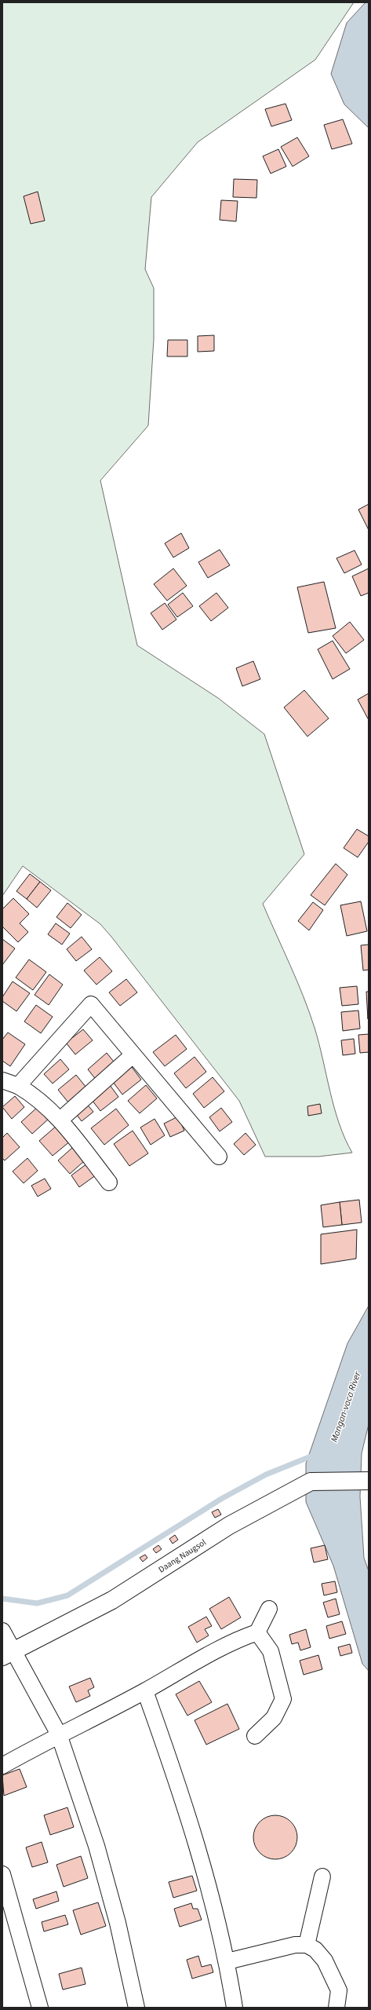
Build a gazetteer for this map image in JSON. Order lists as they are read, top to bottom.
{
  "streets": {
    "main road": ["Daang Naugsol"]
  },
  "water": ["Mangan-vaca River"]
}
